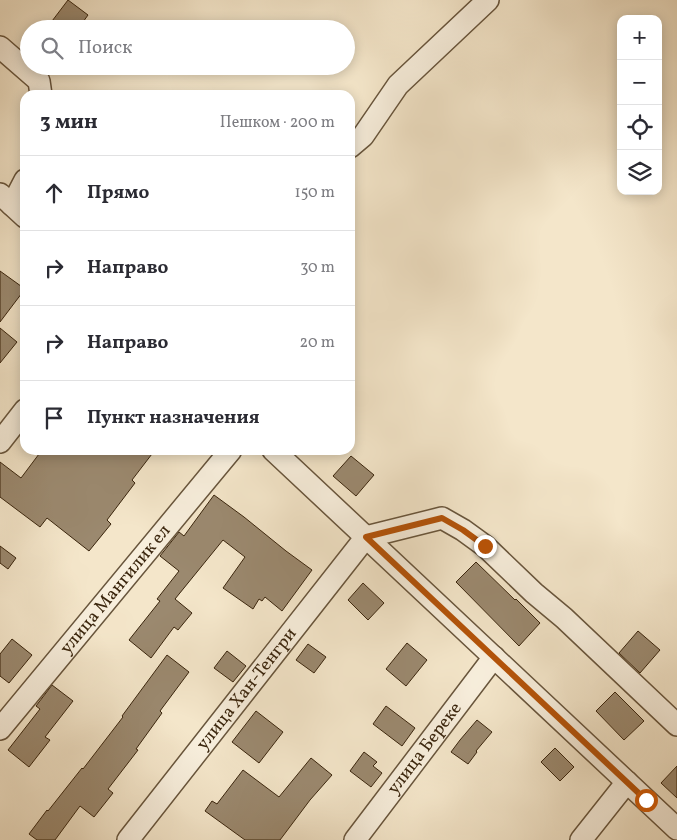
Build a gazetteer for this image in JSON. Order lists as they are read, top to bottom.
{
  "streets": {
    "street": ["улица Мангилик ел", "улица Хан-Тенгри", "улица Береке"]
  },
  "page": {
    "map_buttons": ["+", "−"],
    "search": "Поиск",
    "heading": ["3 мин", "Пешком · 200 m"],
    "list": [
      ["Прямо", "150 m"],
      ["Направо", "30 m"],
      ["Направо", "20 m"],
      "Пункт назначения"
    ]
  }
}
